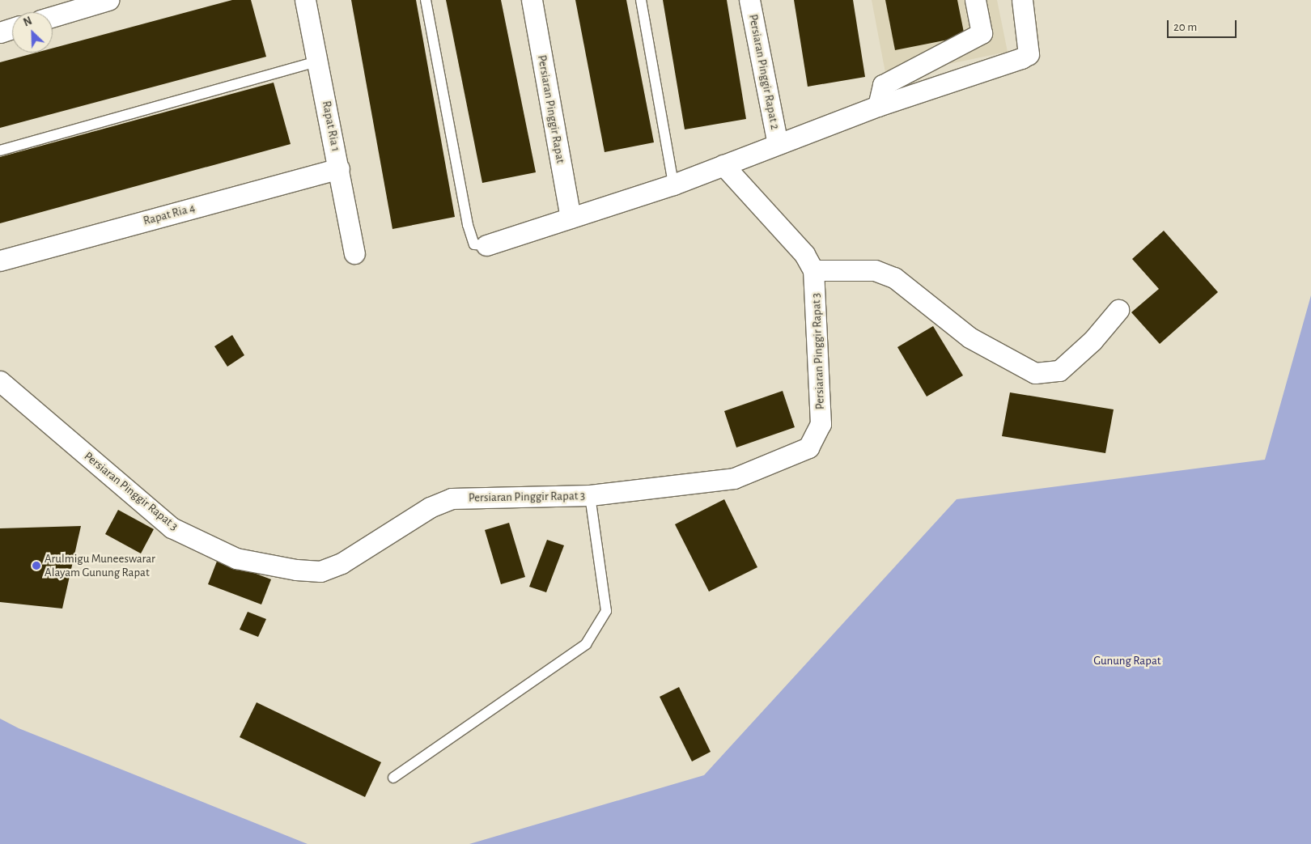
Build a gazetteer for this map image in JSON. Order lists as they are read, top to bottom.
{
  "streets": {
    "street": [
      "Persiaran Pinggir Rapat 2",
      "Persiaran Pinggir Rapat",
      "Rapat Ria 1",
      "Rapat Ria 4",
      "Persiaran Pinggir Rapat 3"
    ]
  },
  "crossings": [
    ["Rapat Ria 1", "Rapat Ria 4"]
  ],
  "parks": ["Gunung Rapat"],
  "places": ["Arulmigu Muneeswarar Alayam Gunung Rapat"],
  "scale_bar": "20 m",
  "north": "top left"
}
